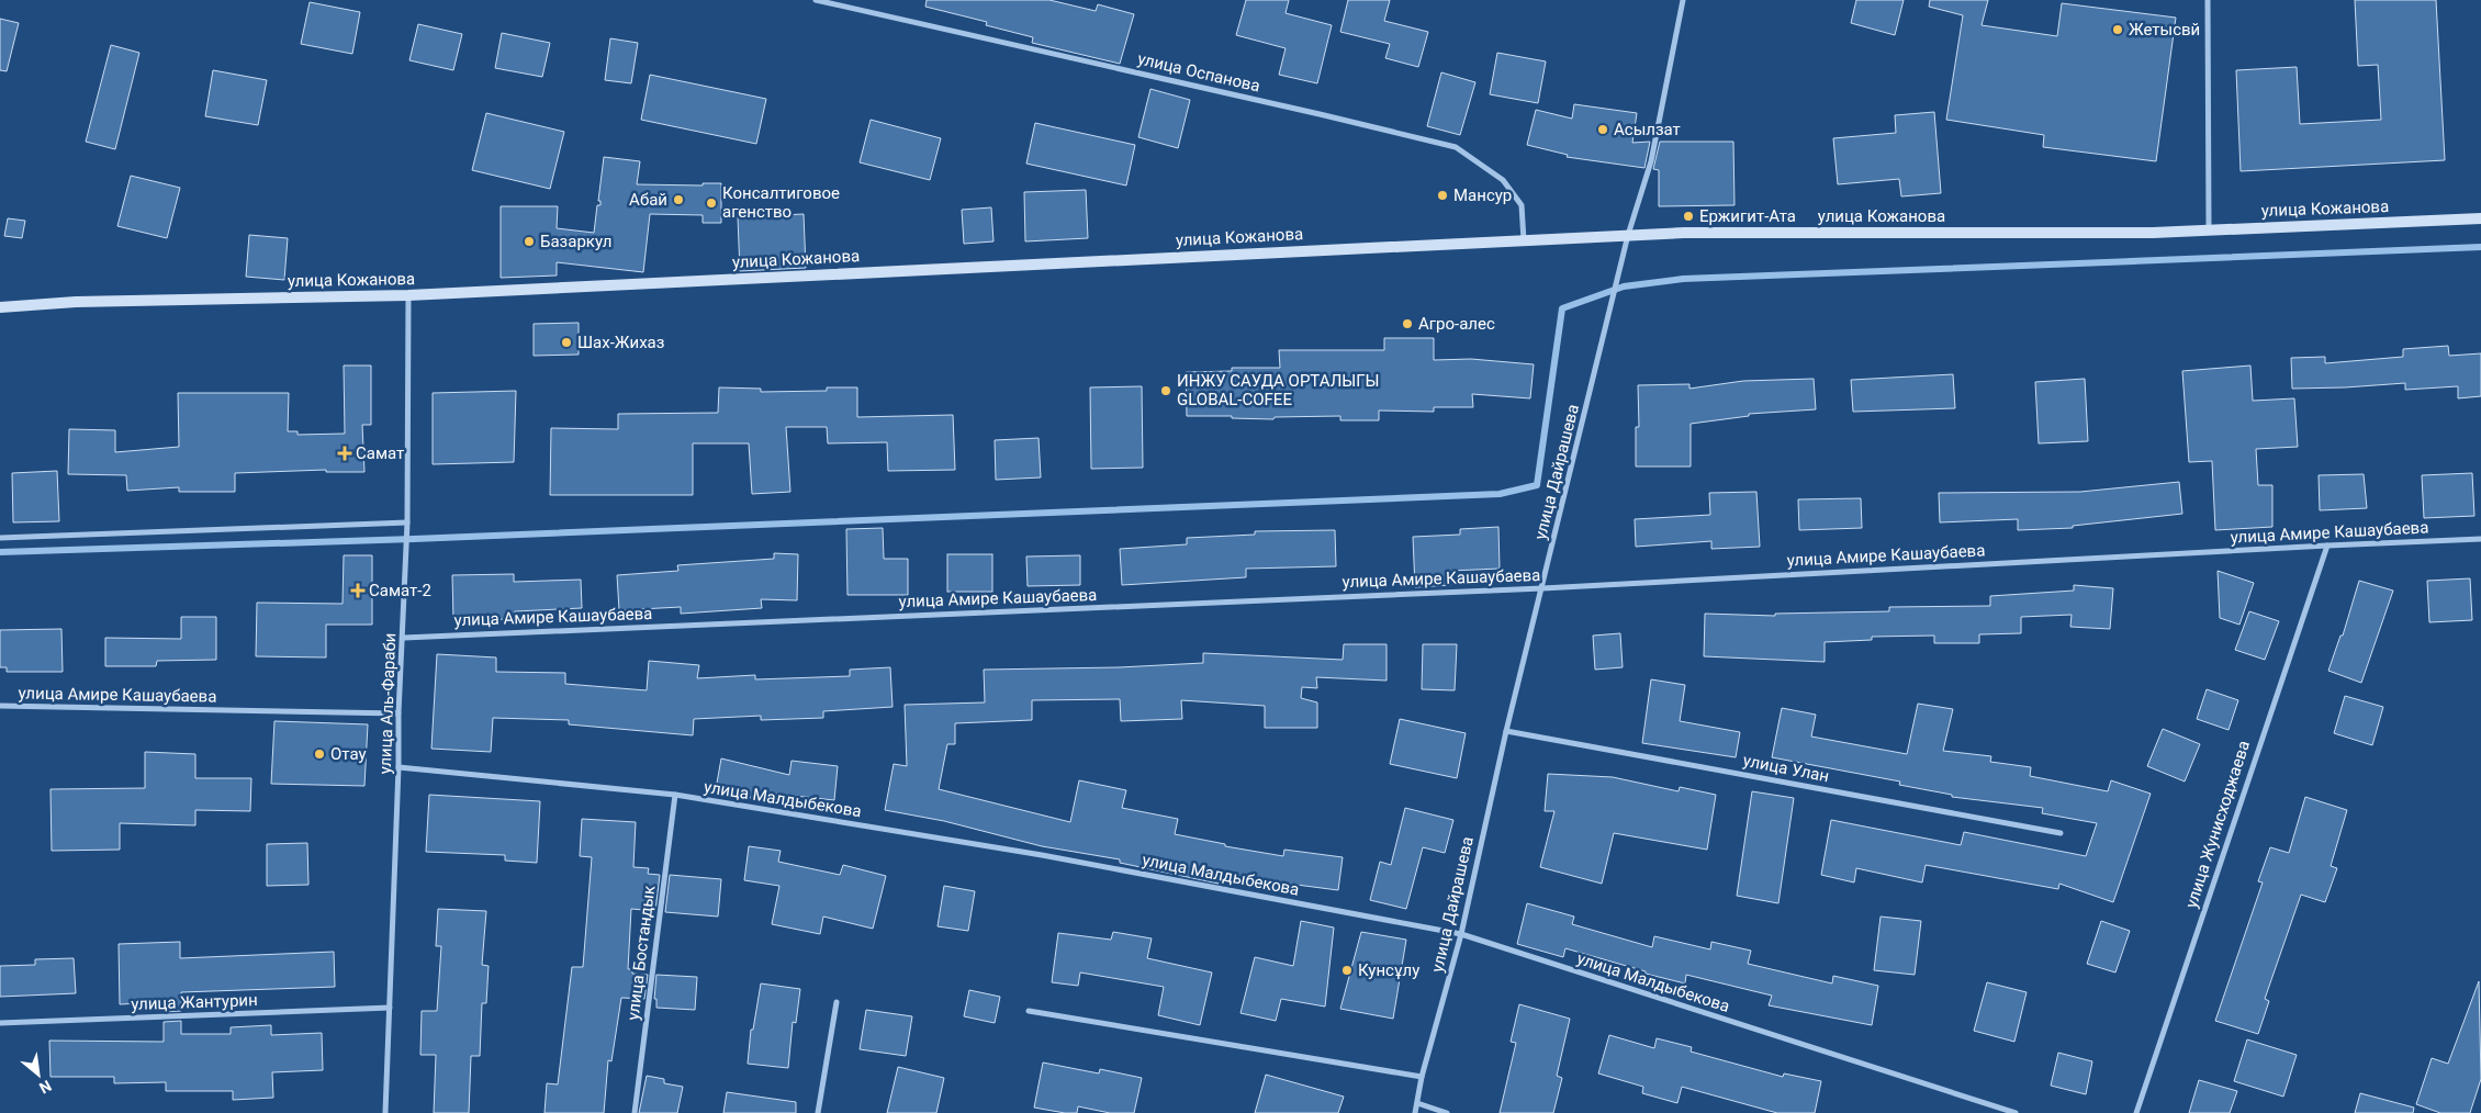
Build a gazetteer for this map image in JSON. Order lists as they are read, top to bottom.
{
  "streets": {
    "main road": ["улица Кожанова"],
    "street": [
      "улица Оспанова",
      "улица Дайрашева",
      "улица Амире Кашаубаева",
      "улица Аль-Фараби",
      "улица Улан",
      "улица Малдыбекова",
      "улица Жунисходжаева",
      "улица Бостандык",
      "улица Жантурин"
    ]
  },
  "crossings": [
    ["улица Оспанова", "улица Кожанова"],
    ["улица Кожанова", "улица Дайрашева"],
    ["улица Кожанова", "улица Аль-Фараби"],
    ["улица Дайрашева", "улица Амире Кашаубаева"],
    ["улица Дайрашева", "улица Улан"],
    ["улица Дайрашева", "улица Малдыбекова"],
    ["улица Амире Кашаубаева", "улица Аль-Фараби"],
    ["улица Амире Кашаубаева", "улица Жунисходжаева"],
    ["улица Аль-Фараби", "улица Малдыбекова"],
    ["улица Аль-Фараби", "улица Жантурин"],
    ["улица Малдыбекова", "улица Бостандык"]
  ],
  "places": {
    "other": [
      "Жетысвй",
      "Асылзат",
      "Мансур",
      "Абай",
      "Консалтиговое агенство",
      "Ержигит-Ата",
      "Базаркул",
      "Агро-алес",
      "Шах-Жихаз",
      "ИНЖУ САУДА ОРТАЛЫГЫ GLOBAL-COFEE",
      "Отау",
      "Кунсұлу"
    ],
    "health": ["Самат", "Самат-2"]
  },
  "north": "bottom right"
}
